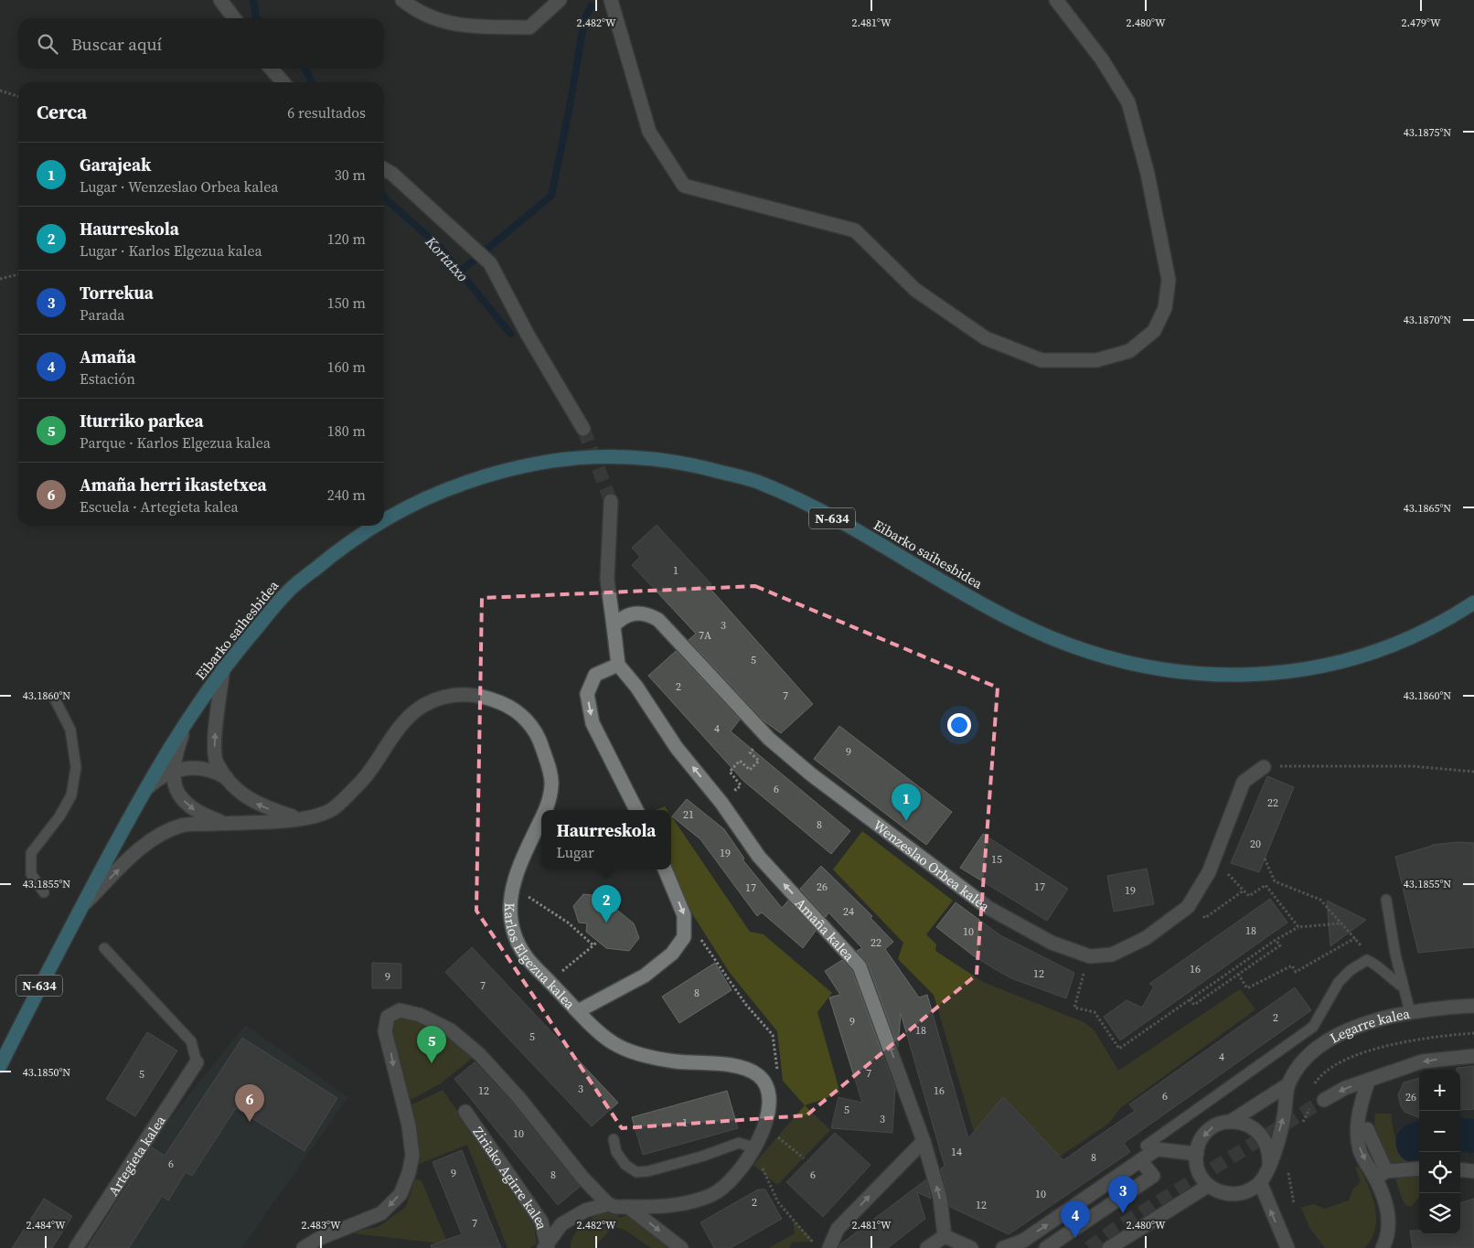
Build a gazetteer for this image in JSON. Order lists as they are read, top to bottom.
{
  "streets": {
    "highway": ["N-634", "Eibarko saihesbidea"],
    "street": [
      "Wenzeslao Orbea kalea",
      "Amaña kalea",
      "Karlos Elgezua kalea",
      "Legarre kalea",
      "Artegieta kalea",
      "Ziriako Agirre kalea"
    ]
  },
  "crossings": [
    ["Eibarko saihesbidea", "Karlos Elgezua kalea"]
  ],
  "one_way": ["Amaña kalea"],
  "water": ["Kortatxo"],
  "house_numbers": [
    "1",
    "3",
    "7A",
    "5",
    "2",
    "7",
    "4",
    "9",
    "6",
    "22",
    "21",
    "8",
    "20",
    "19",
    "15",
    "26",
    "17",
    "17",
    "19",
    "24",
    "18",
    "10",
    "22",
    "16",
    "12",
    "9",
    "7",
    "8",
    "2",
    "9",
    "18",
    "5",
    "4",
    "7",
    "5",
    "3",
    "12",
    "16",
    "6",
    "26",
    "5",
    "3",
    "1",
    "10",
    "14",
    "8",
    "6",
    "9",
    "8",
    "6",
    "10",
    "2",
    "12",
    "7"
  ],
  "page": {
    "search": "Buscar aquí",
    "heading": ["Cerca", "6 resultados"],
    "list": [
      {
        "mark": "1",
        "name": "Garajeak",
        "note": "Lugar · Wenzeslao Orbea kalea",
        "value": "30 m"
      },
      {
        "mark": "2",
        "name": "Haurreskola",
        "note": "Lugar · Karlos Elgezua kalea",
        "value": "120 m"
      },
      {
        "mark": "3",
        "name": "Torrekua",
        "note": "Parada",
        "value": "150 m"
      },
      {
        "mark": "4",
        "name": "Amaña",
        "note": "Estación",
        "value": "160 m"
      },
      {
        "mark": "5",
        "name": "Iturriko parkea",
        "note": "Parque · Karlos Elgezua kalea",
        "value": "180 m"
      },
      {
        "mark": "6",
        "name": "Amaña herri ikastetxea",
        "note": "Escuela · Artegieta kalea",
        "value": "240 m"
      }
    ],
    "pins": [
      "1",
      "2",
      "5",
      "6",
      "3",
      "4"
    ],
    "popup": ["Haurreskola", "Lugar"],
    "map_buttons": ["+", "−"]
  },
  "coordinates": [
    "2.482°W",
    "2.481°W",
    "2.480°W",
    "2.479°W",
    "43.1875°N",
    "43.1870°N",
    "43.1865°N",
    "43.1860°N",
    "43.1855°N",
    "43.1850°N",
    "2.484°W",
    "2.483°W"
  ]
}
